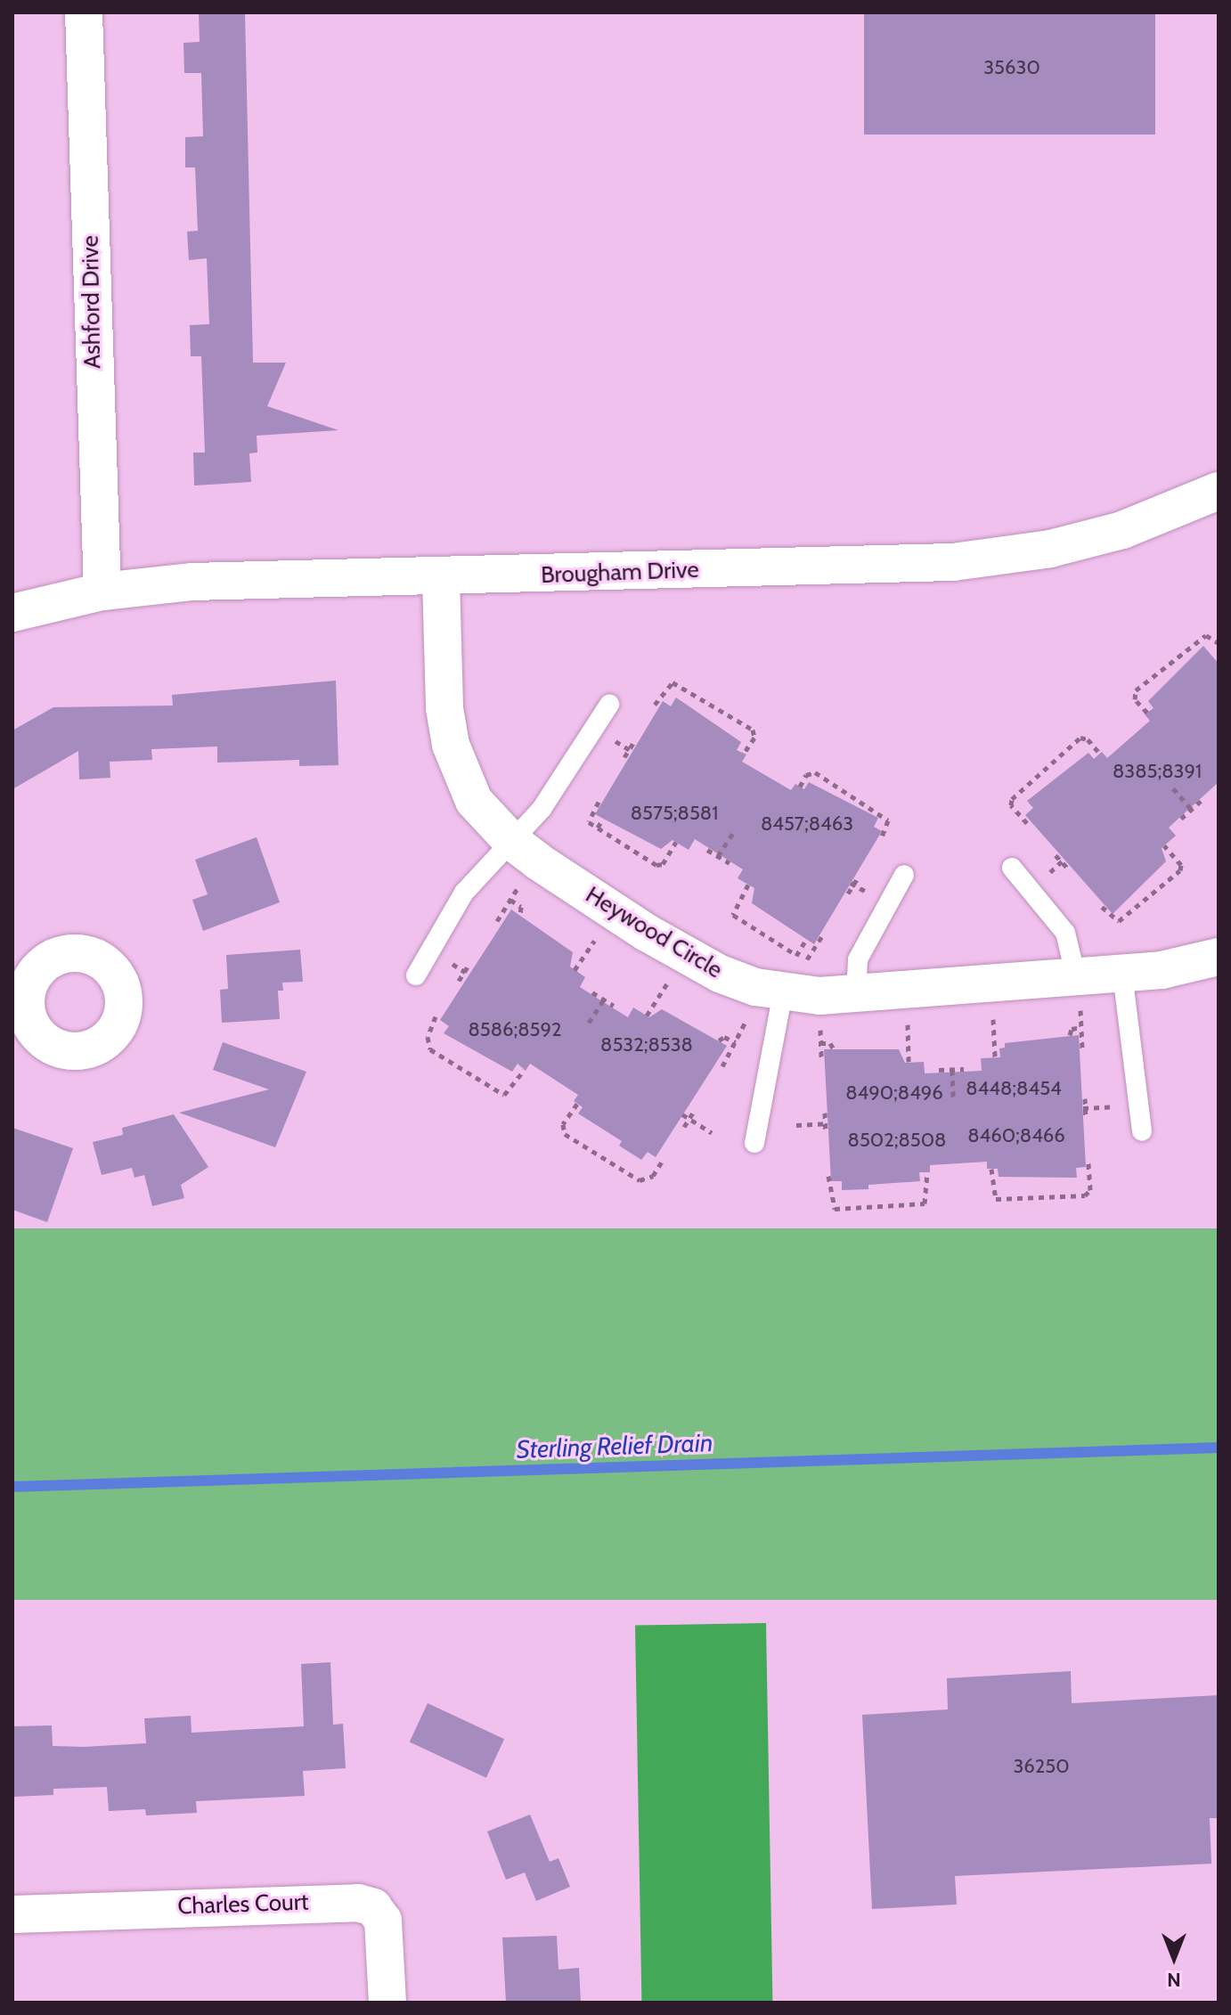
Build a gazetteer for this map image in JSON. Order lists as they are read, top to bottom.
{
  "streets": {
    "street": [
      "Ashford Drive",
      "Brougham Drive",
      "Heywood Circle",
      "Charles Court"
    ]
  },
  "crossings": [
    ["Ashford Drive", "Brougham Drive"],
    ["Brougham Drive", "Heywood Circle"]
  ],
  "water": ["Sterling Relief Drain"],
  "house_numbers": [
    "35630",
    "8385;8391",
    "8575;8581",
    "8457;8463",
    "8586;8592",
    "8532;8538",
    "8448;8454",
    "8490;8496",
    "8460;8466",
    "8502;8508",
    "36250"
  ],
  "north": "bottom"
}
